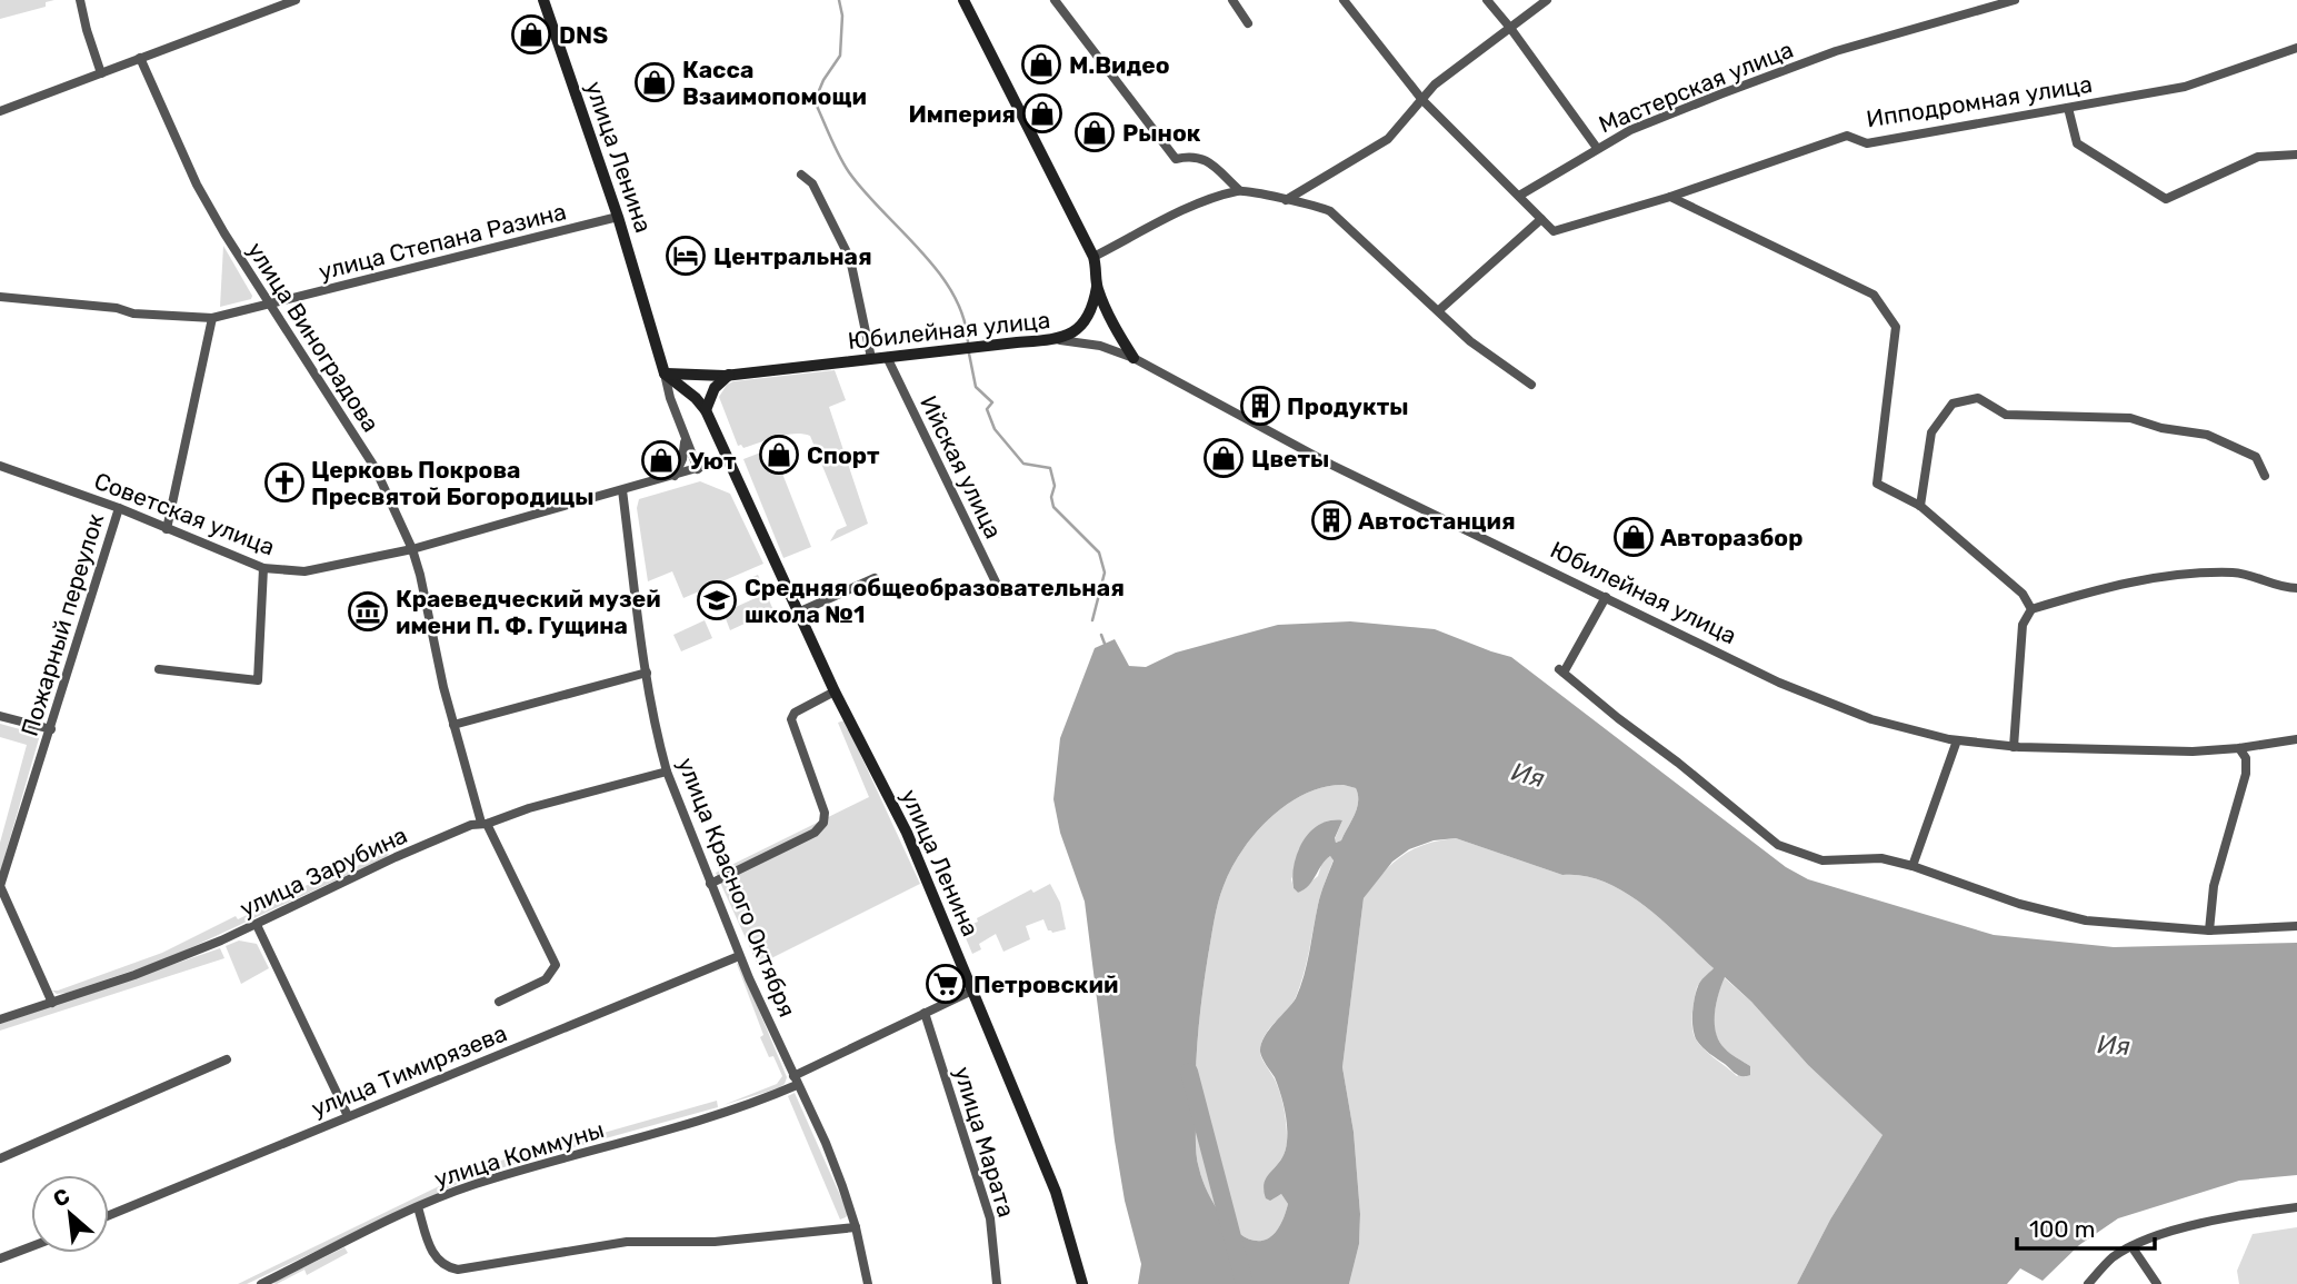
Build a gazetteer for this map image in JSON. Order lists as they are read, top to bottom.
{
  "streets": {
    "main road": ["улица Ленина", "Юбилейная улица"],
    "street": [
      "Мастерская улица",
      "Ипподромная улица",
      "улица Степана Разина",
      "улица Виноградова",
      "Ийская улица",
      "Советская улица",
      "Пожарный переулок",
      "улица Зарубина",
      "улица Красного Октября",
      "улица Тимирязева",
      "улица Марата",
      "улица Коммуны"
    ]
  },
  "crossings": [
    ["улица Ленина", "улица Степана Разина"],
    ["улица Ленина", "Юбилейная улица"],
    ["улица Ленина", "Советская улица"],
    ["улица Ленина", "улица Коммуны"],
    ["улица Степана Разина", "улица Виноградова"],
    ["Юбилейная улица", "Ийская улица"],
    ["улица Виноградова", "Советская улица"],
    ["улица Виноградова", "улица Зарубина"],
    ["Советская улица", "Пожарный переулок"],
    ["Советская улица", "улица Красного Октября"],
    ["Пожарный переулок", "улица Зарубина"],
    ["улица Зарубина", "улица Красного Октября"],
    ["улица Красного Октября", "улица Тимирязева"],
    ["улица Красного Октября", "улица Коммуны"],
    ["улица Марата", "улица Коммуны"]
  ],
  "water": ["Ия"],
  "places": {
    "shop": [
      "DNS",
      "М.Видео",
      "Касса Взаимопомощи",
      "Империя",
      "Рынок",
      "Спорт",
      "Цветы",
      "Уют",
      "Авторазбор"
    ],
    "hotel": ["Центральная"],
    "building": ["Продукты", "Автостанция"],
    "church": ["Церковь Покрова Пресвятой Богородицы"],
    "school or university": ["Средняя общеобразовательная школа №1"],
    "museum": ["Краеведческий музей имени П. Ф. Гущина"],
    "supermarket": ["Петровский"]
  },
  "scale_bar": "100 m",
  "north": "top left"
}
